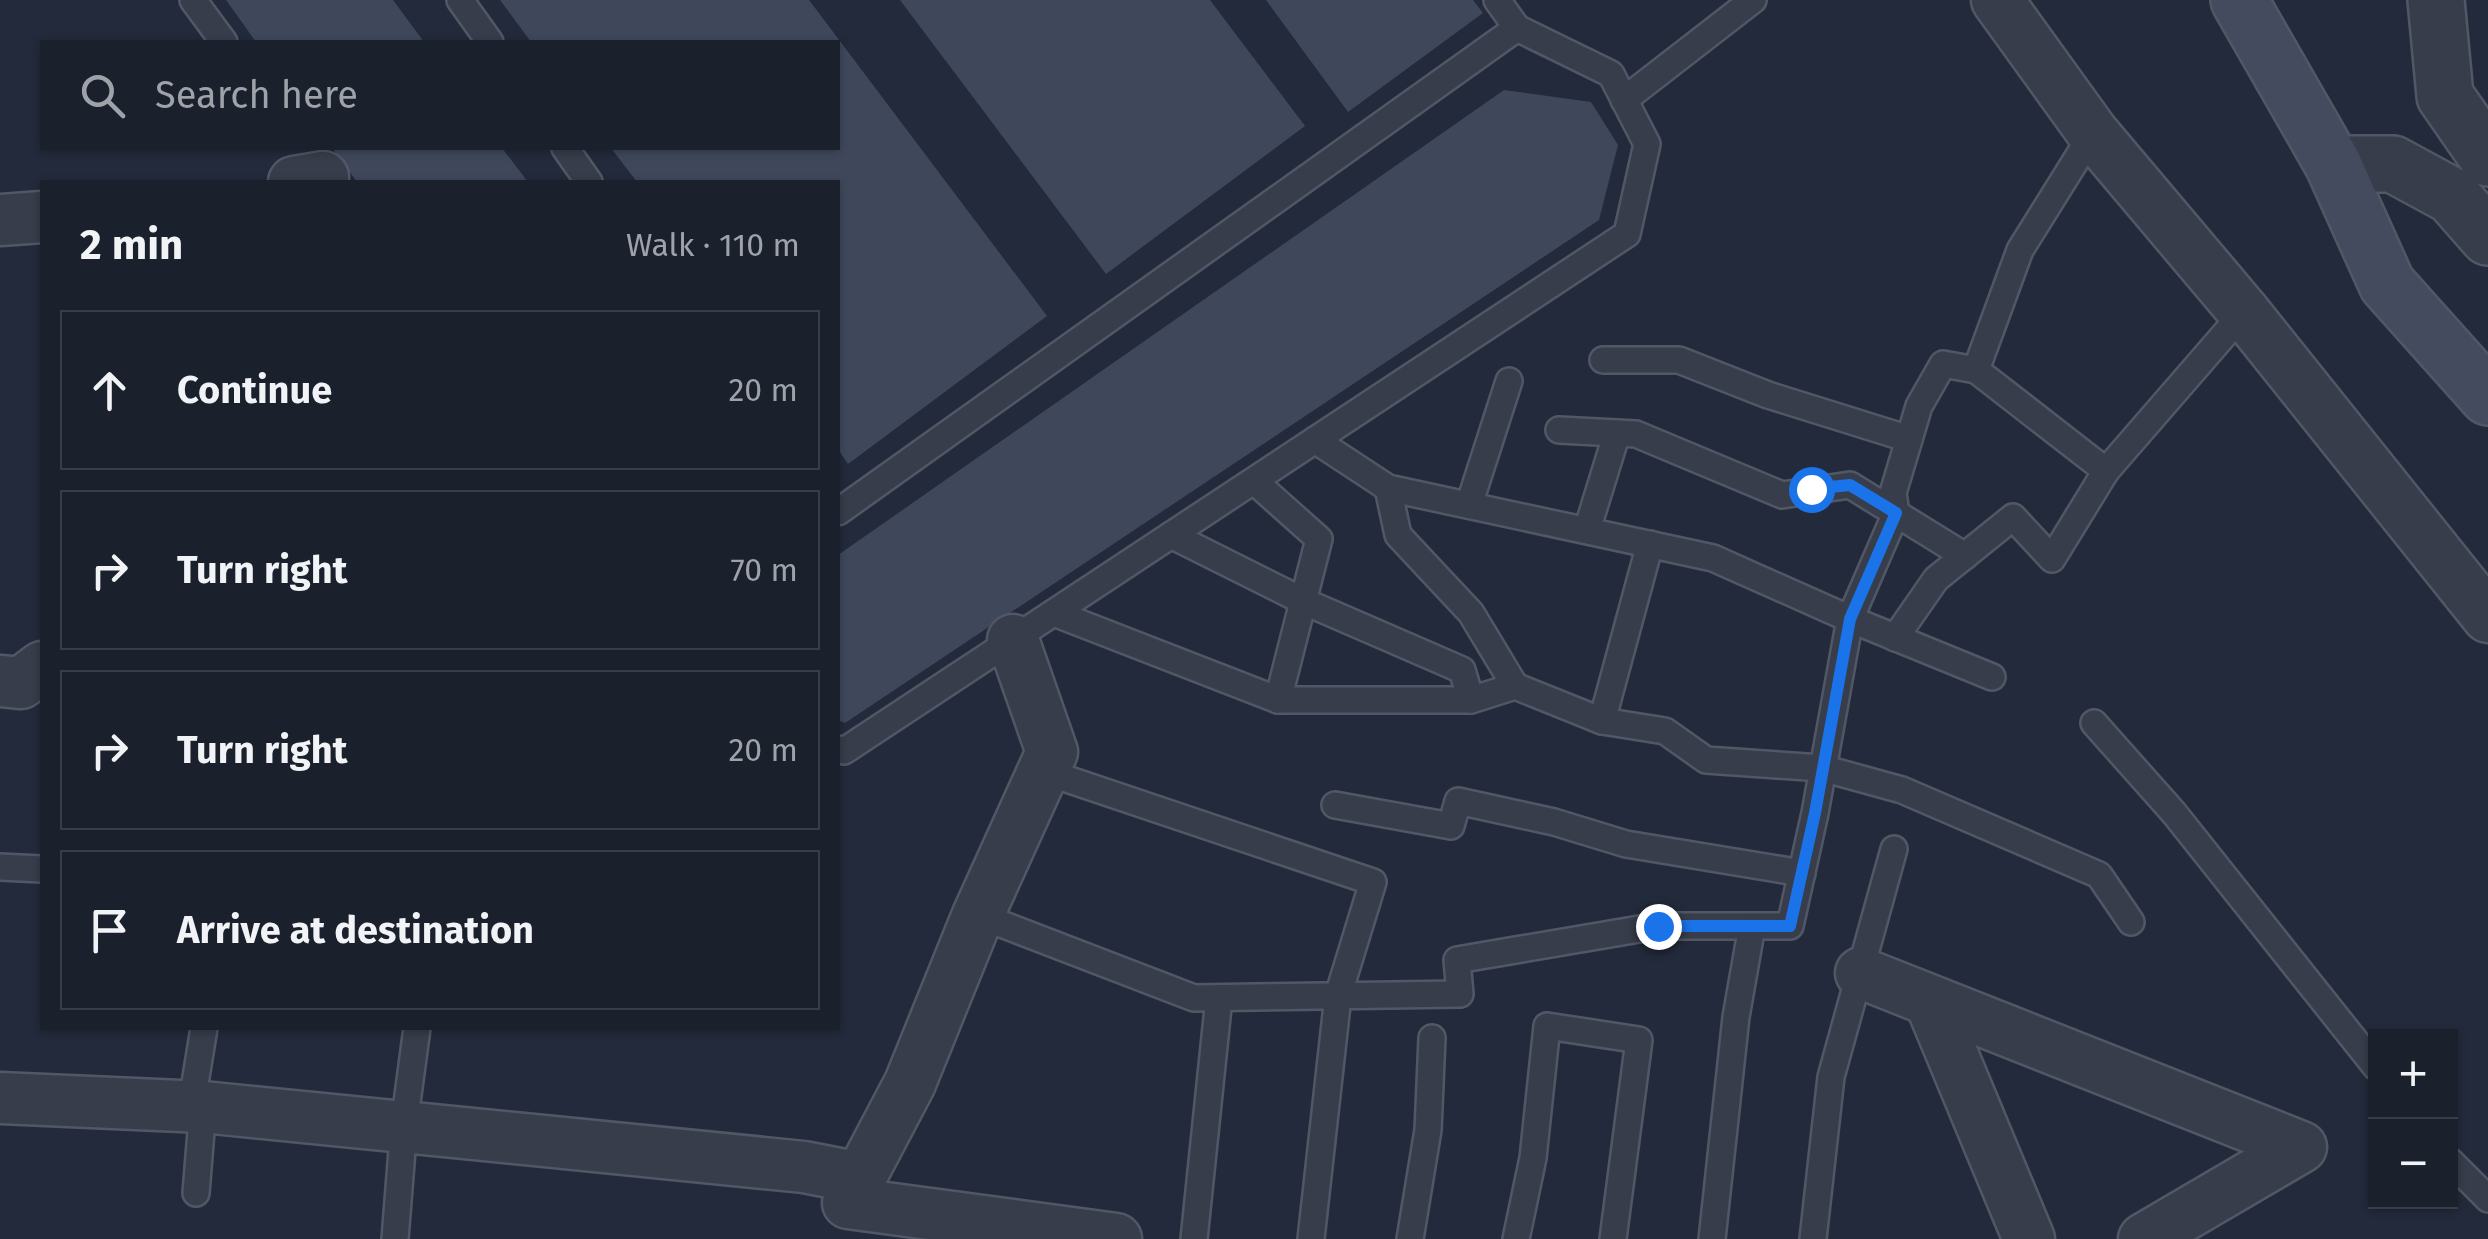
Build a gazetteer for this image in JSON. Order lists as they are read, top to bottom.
{
  "page": {
    "search": "Search here",
    "heading": ["2 min", "Walk · 110 m"],
    "list": [
      ["Continue", "20 m"],
      ["Turn right", "70 m"],
      ["Turn right", "20 m"],
      "Arrive at destination"
    ],
    "map_buttons": ["+", "−"]
  }
}
